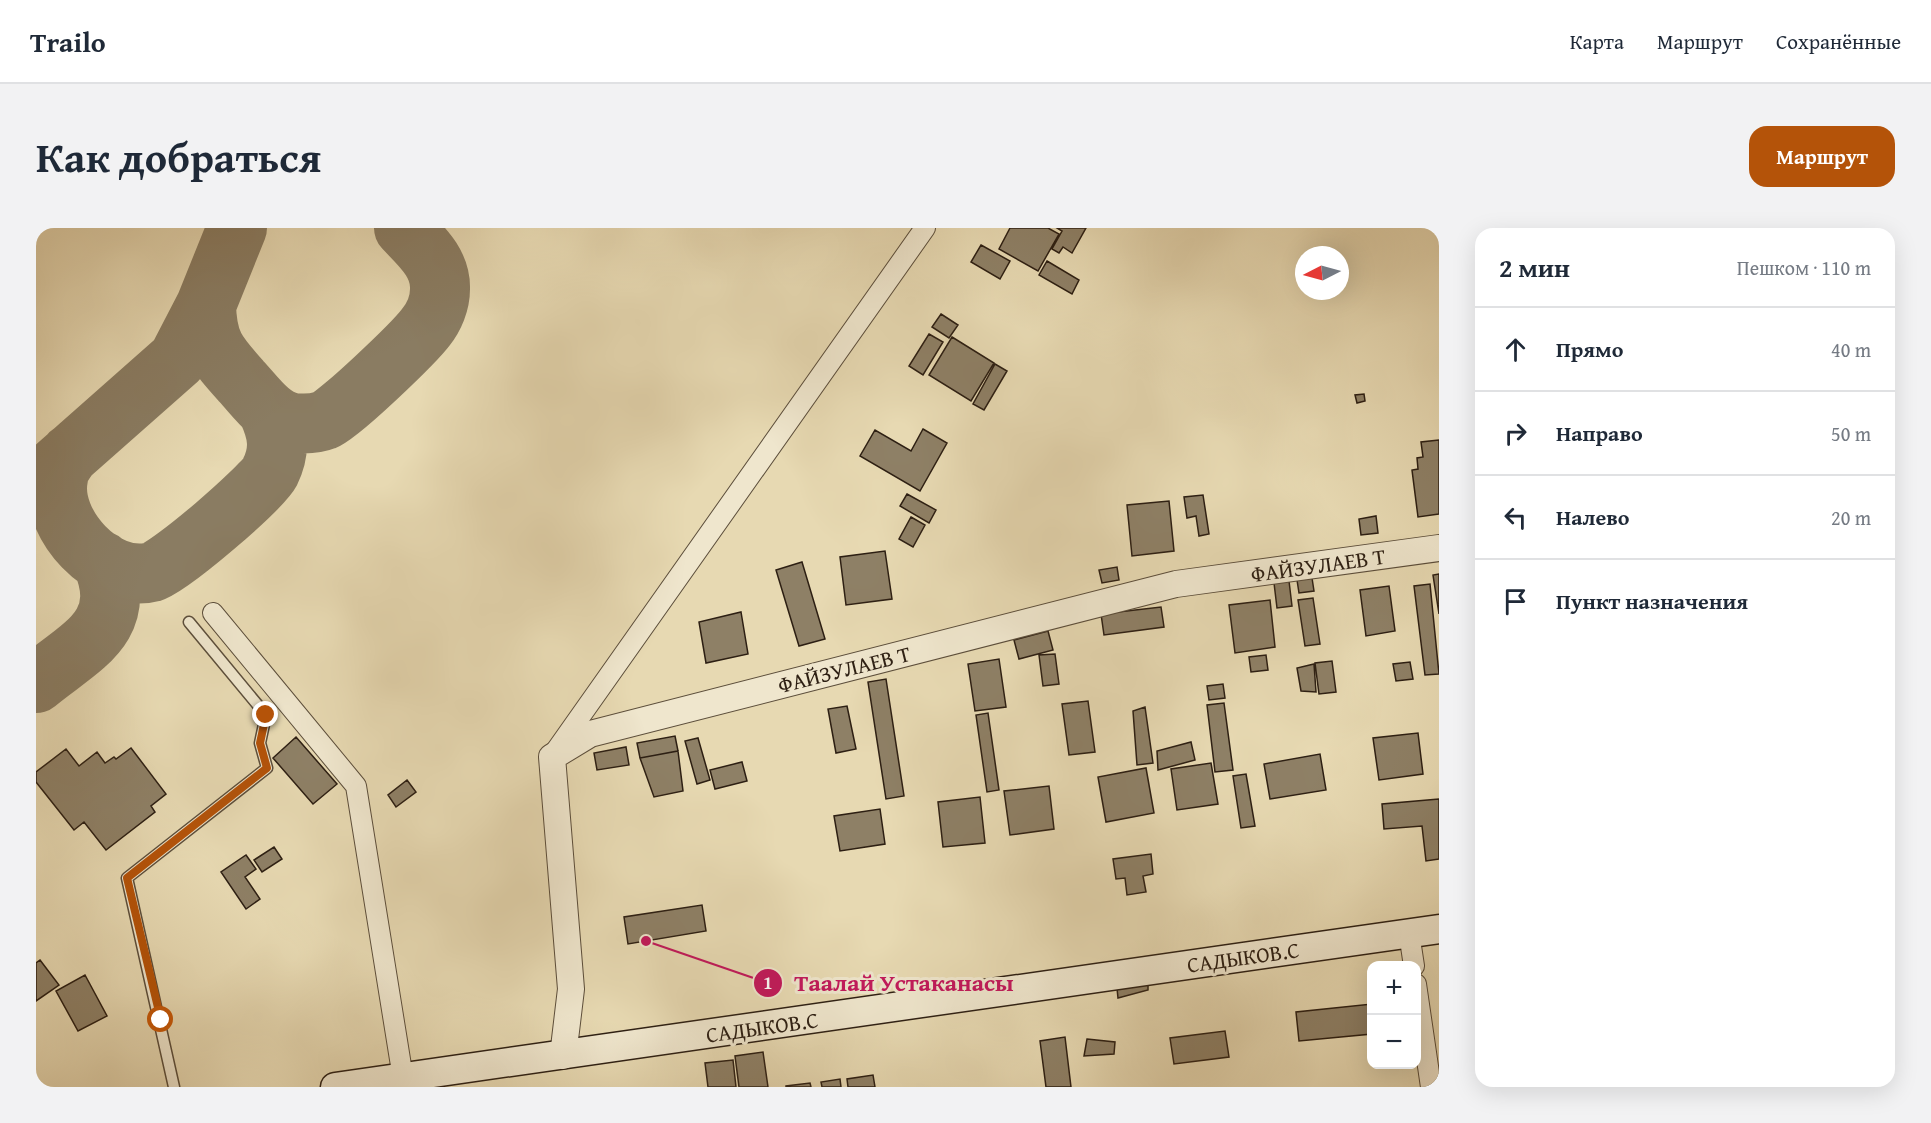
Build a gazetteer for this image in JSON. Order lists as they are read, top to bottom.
{
  "streets": {
    "main road": ["САДЫКОВ.С"],
    "street": ["ФАЙЗУЛАЕВ Т"]
  },
  "places": ["Таалай Устаканасы"],
  "north": "left",
  "page": {
    "header": "Trailo",
    "nav": ["Карта", "Маршрут", "Сохранённые"],
    "title": "Как добраться",
    "buttons": "Маршрут",
    "heading": ["2 мин", "Пешком · 110 m"],
    "list": [
      ["Прямо", "40 m"],
      ["Направо", "50 m"],
      ["Налево", "20 m"],
      "Пункт назначения"
    ],
    "map_buttons": ["+", "−"]
  }
}
